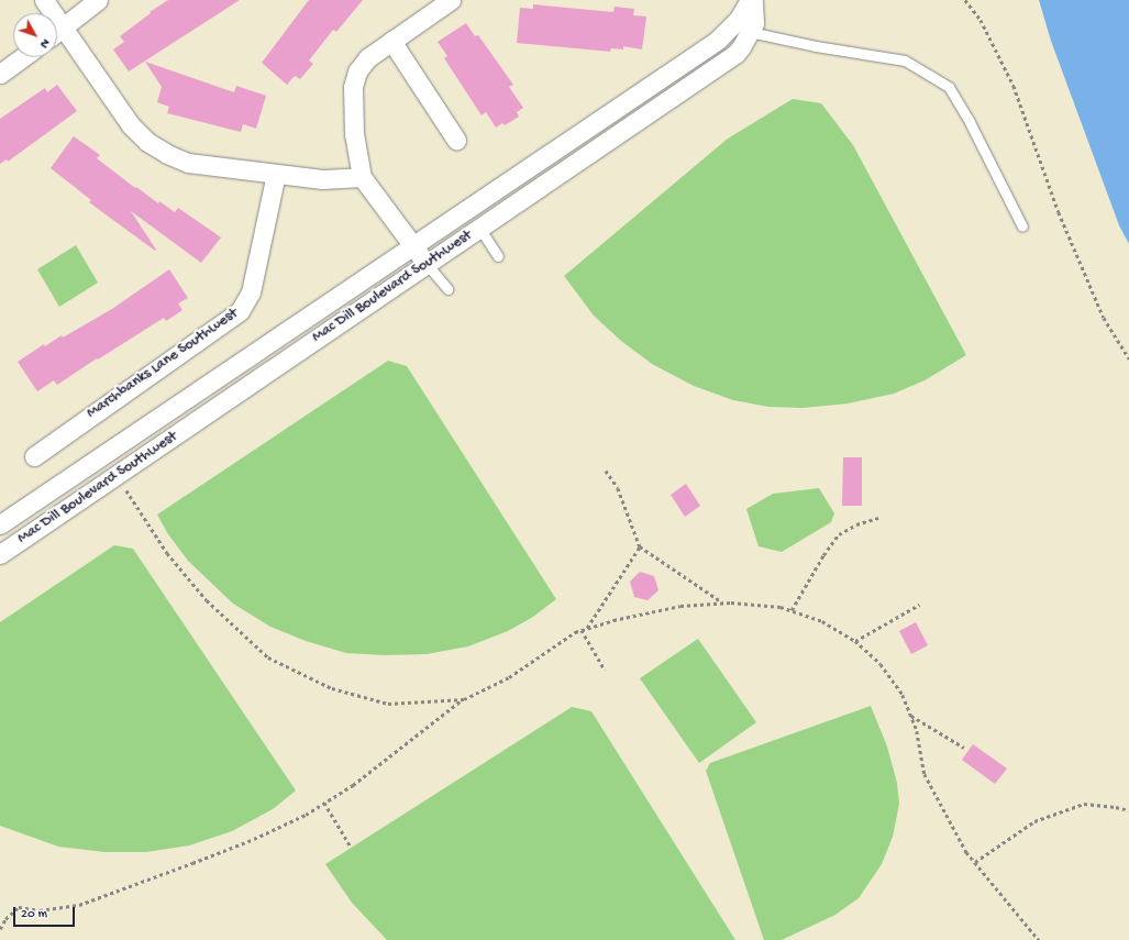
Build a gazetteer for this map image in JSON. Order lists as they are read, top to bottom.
{
  "streets": {
    "street": ["Mac Dill Boulevard Southwest", "Marchbanks Lane Southwest"]
  },
  "scale_bar": "20 m",
  "north": "bottom right"
}
